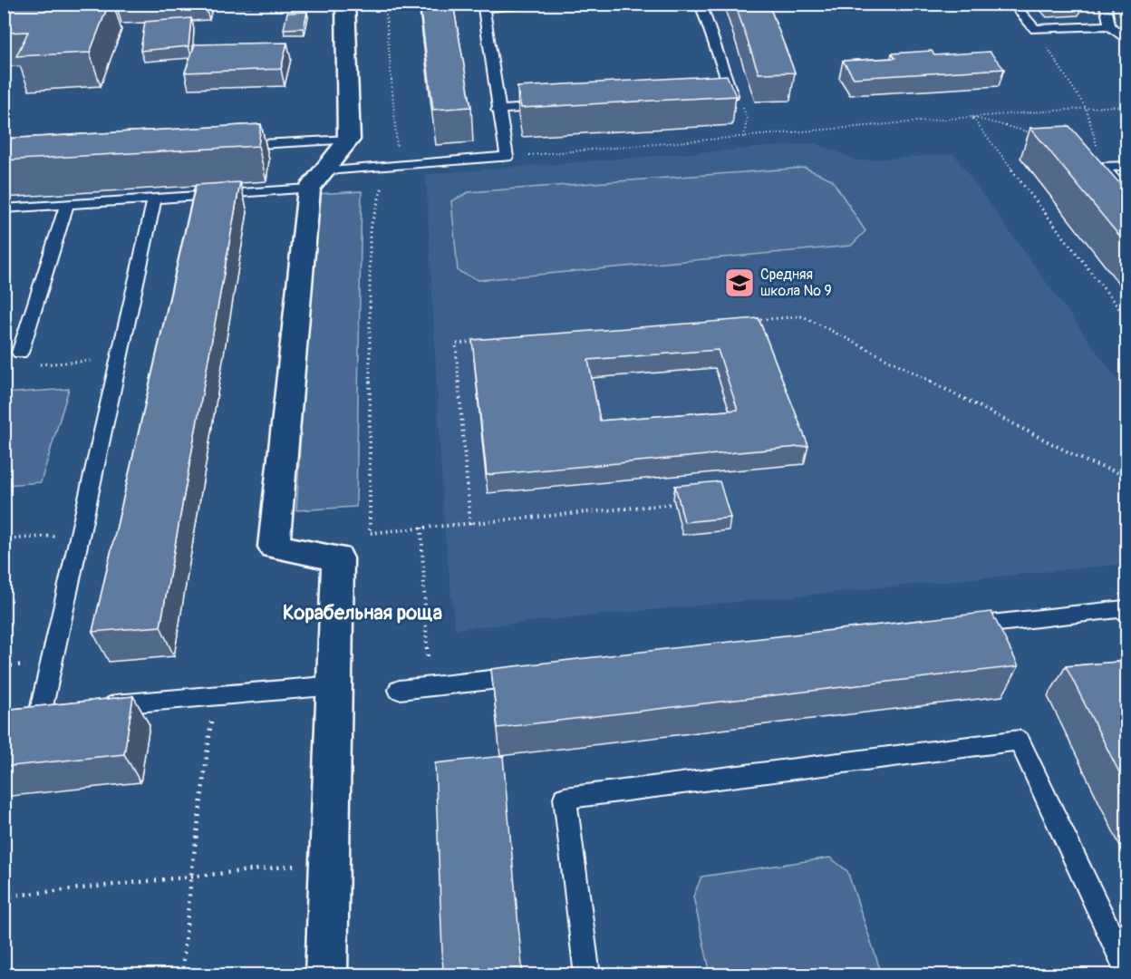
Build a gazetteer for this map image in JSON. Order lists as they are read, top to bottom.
{
  "districts": ["Корабельная роща"],
  "places": {
    "school or university": ["Средняя школа № 9"]
  }
}
